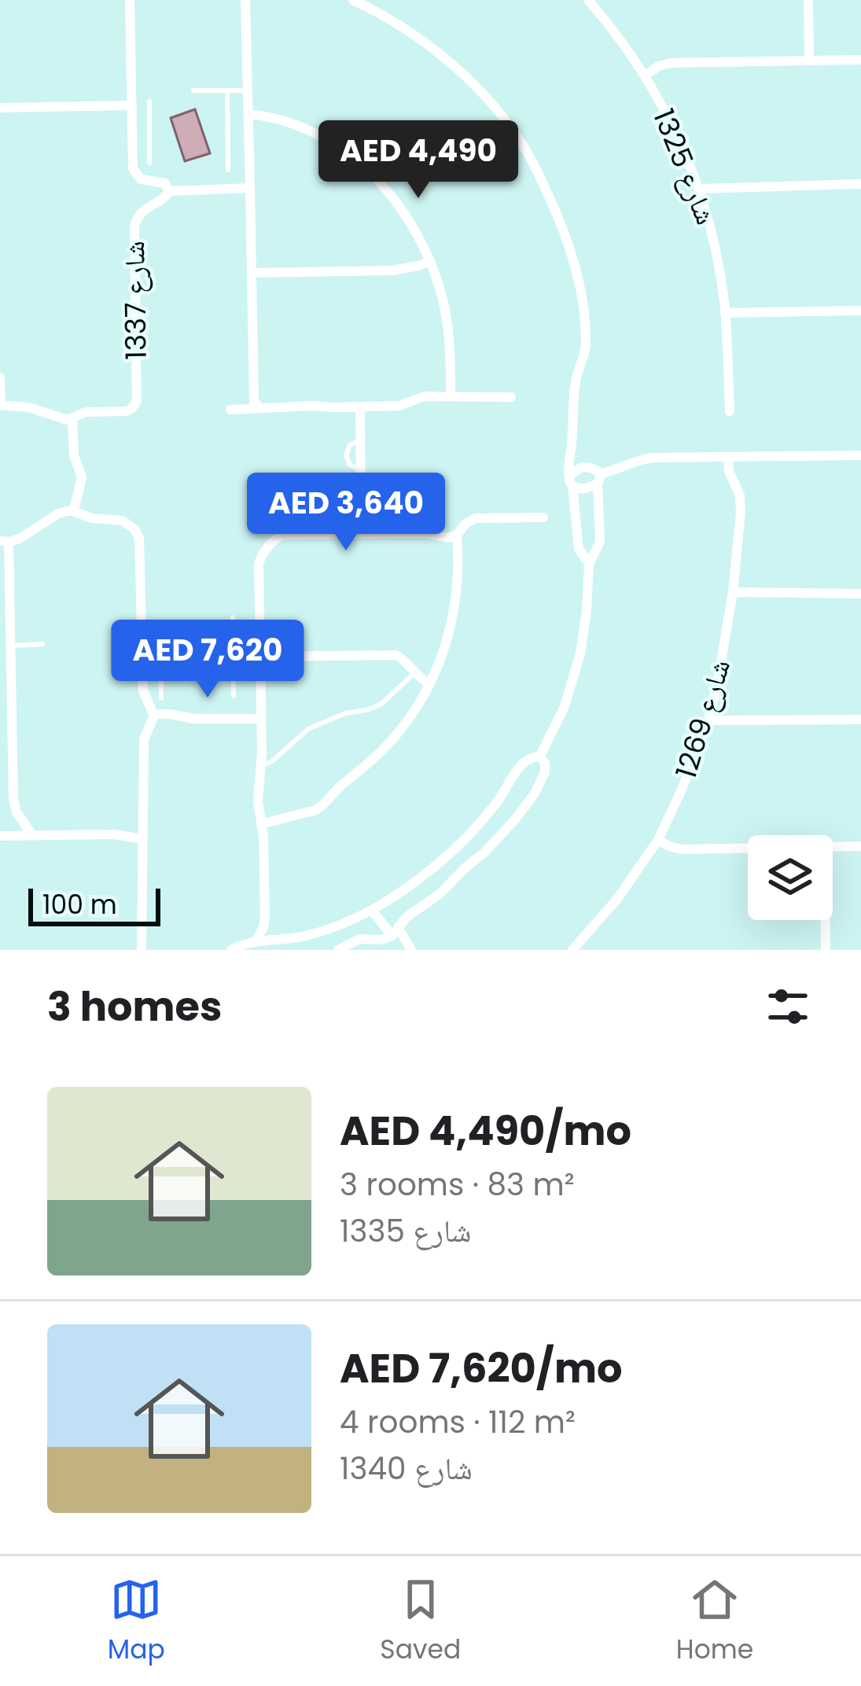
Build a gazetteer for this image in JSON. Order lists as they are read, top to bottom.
{
  "streets": {
    "street": ["شارع 1325", "شارع 1337", "شارع 1269"]
  },
  "scale_bar": "100 m",
  "page": {
    "price": ["AED 4,490", "AED 3,640", "AED 7,620"],
    "scale": "100 m",
    "heading": "3 homes",
    "list": [
      {
        "name": "AED 4,490/mo",
        "note": "3 rooms · 83 m² · شارع 1335"
      },
      {
        "name": "AED 7,620/mo",
        "note": "4 rooms · 112 m² · شارع 1340"
      }
    ],
    "tabs": ["Map", "Saved", "Home"]
  }
}
